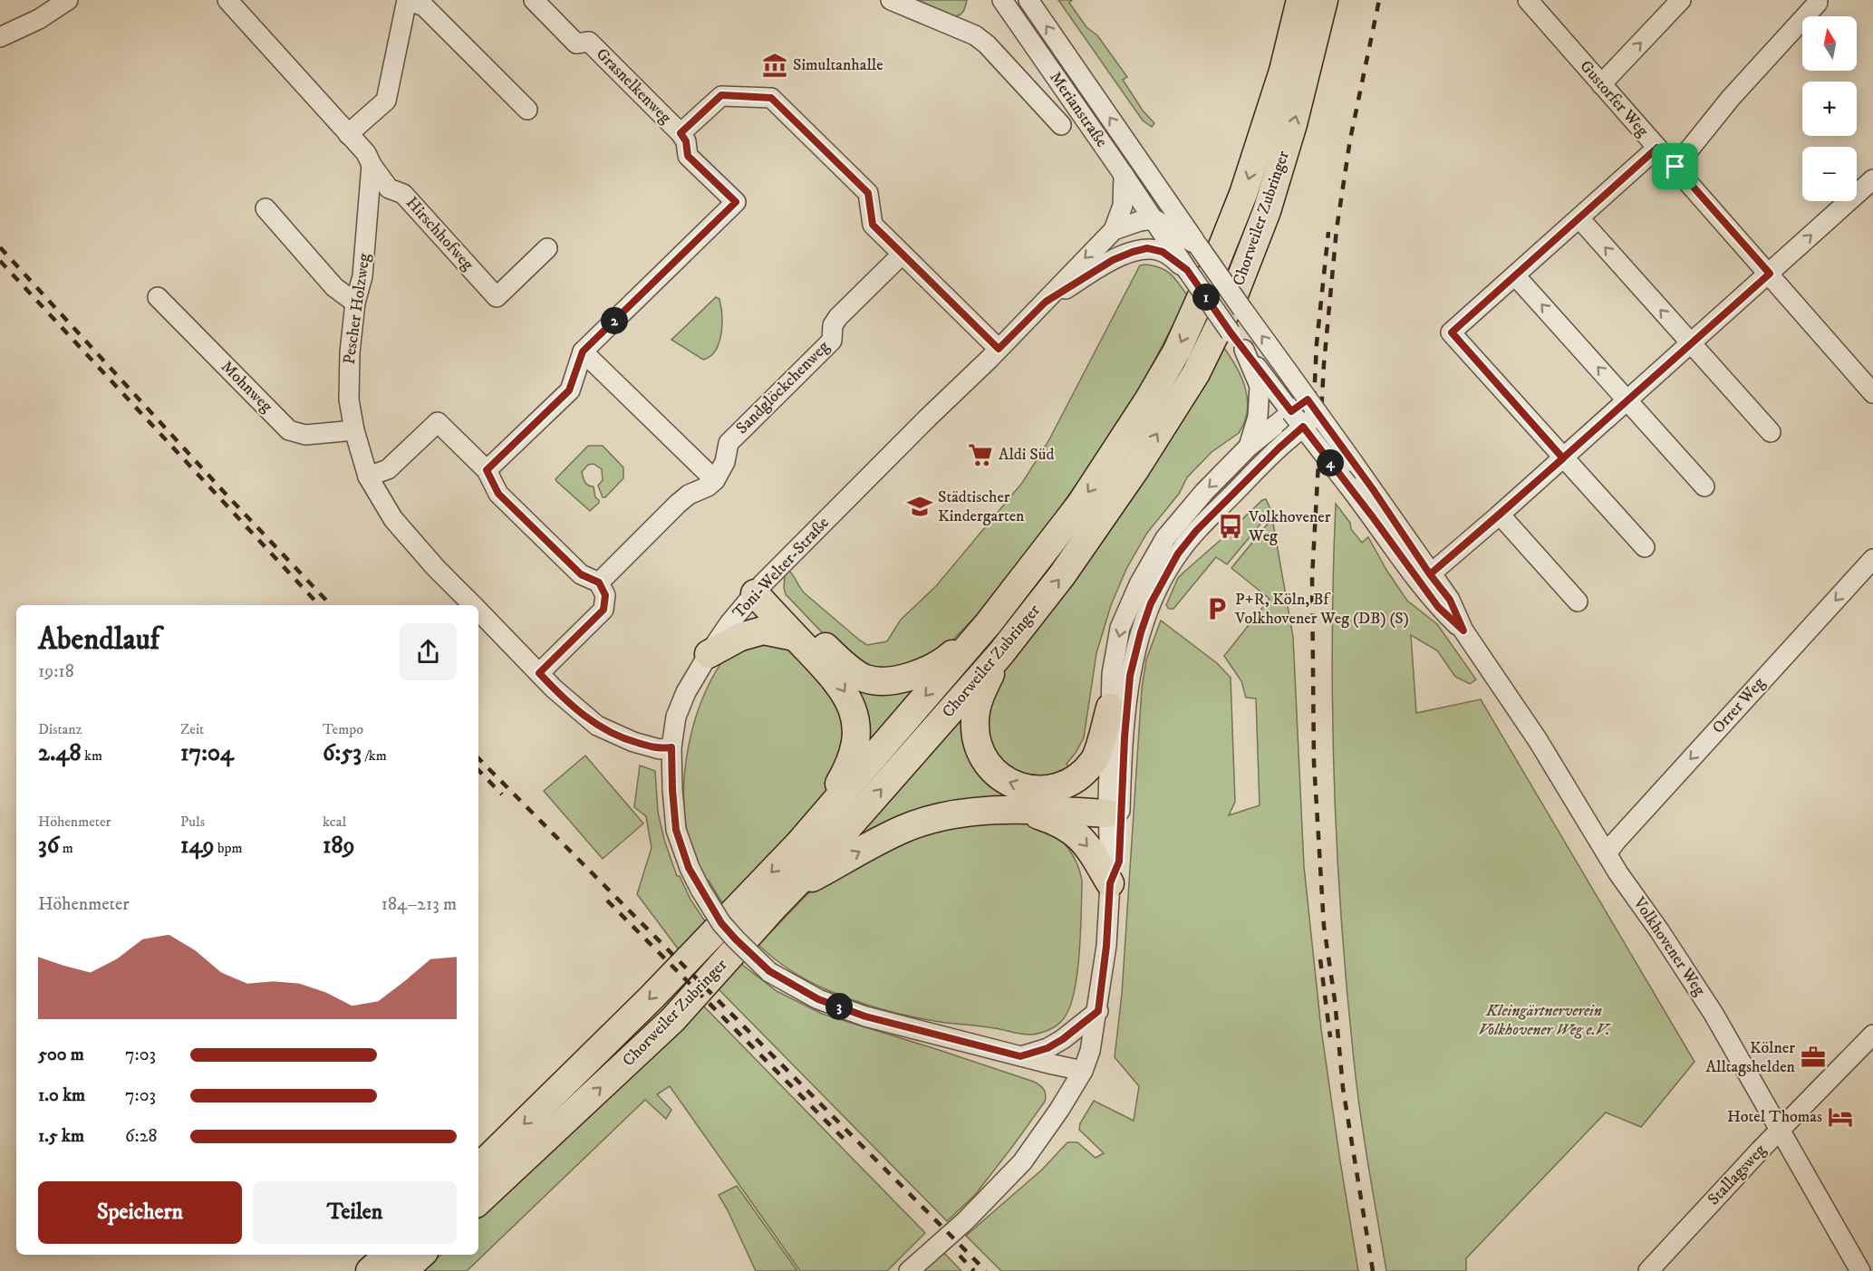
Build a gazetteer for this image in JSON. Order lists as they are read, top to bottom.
{
  "streets": {
    "highway": ["Chorweiler Zubringer"],
    "street": [
      "Grasnelkenweg",
      "Gustorfer Weg",
      "Merianstraße",
      "Hirschhofweg",
      "Pescher Holzweg",
      "Mohnweg",
      "Sandglöckchenweg",
      "Toni-Welter-Straße",
      "Orrer Weg",
      "Volkhovener Weg",
      "Stallagsweg"
    ]
  },
  "crossings": [
    ["Merianstraße", "Toni-Welter-Straße"],
    ["Merianstraße", "Volkhovener Weg"],
    ["Hirschhofweg", "Pescher Holzweg"],
    ["Pescher Holzweg", "Mohnweg"],
    ["Pescher Holzweg", "Toni-Welter-Straße"],
    ["Toni-Welter-Straße", "Volkhovener Weg"],
    ["Orrer Weg", "Volkhovener Weg"],
    ["Volkhovener Weg", "Stallagsweg"]
  ],
  "one_way": ["Orrer Weg"],
  "parks": ["Kleingärtnerverein Volkhovener Weg e.V."],
  "places": {
    "museum": ["Simultanhalle"],
    "supermarket": ["Aldi Süd"],
    "school or university": ["Städtischer Kindergarten"],
    "bus stop": ["Volkhovener Weg"],
    "parking": ["P+R, Köln, Bf Volkhovener Weg (DB) (S)"],
    "office": ["Kölner Alltagshelden"],
    "hotel": ["Hotel Thomas"]
  },
  "north": "top",
  "page": {
    "map_buttons": ["+", "−"],
    "pins": [
      "1",
      "2",
      "4",
      "3"
    ],
    "heading": ["Abendlauf", "19:18"],
    "stats": [
      ["Distanz", "2.48 km"],
      ["Zeit", "17:04"],
      ["Tempo", "6:53 /km"],
      ["Höhenmeter", "36 m"],
      ["Puls", "149 bpm"],
      ["kcal", "189"]
    ],
    "chart": ["Höhenmeter", "184–213 m"],
    "list": [
      {
        "name": "500 m",
        "note": "7:03"
      },
      {
        "name": "1.0 km",
        "note": "7:03"
      },
      {
        "name": "1.5 km",
        "note": "6:28"
      }
    ],
    "buttons": ["Speichern", "Teilen"]
  }
}
